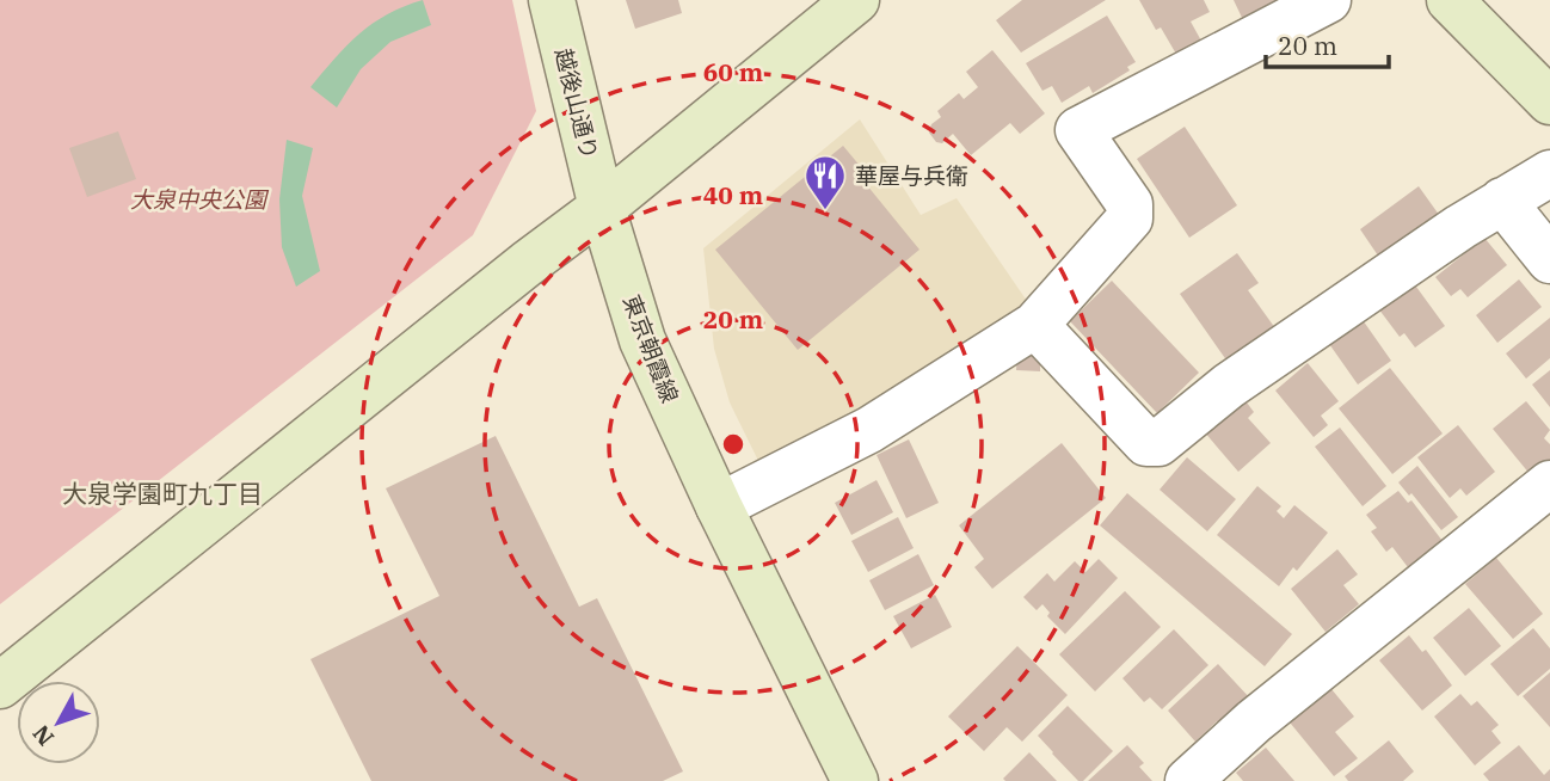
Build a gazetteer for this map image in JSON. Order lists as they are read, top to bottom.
{
  "streets": {
    "street": ["越後山通り", "東京朝霞線"]
  },
  "crossings": [
    ["越後山通り", "東京朝霞線"]
  ],
  "districts": ["大泉学園町九丁目"],
  "parks": ["大泉中央公園"],
  "places": {
    "restaurant": ["華屋与兵衛"]
  },
  "scale_bar": "20 m",
  "north": "bottom left",
  "rings": ["60 m", "40 m", "20 m"]
}
